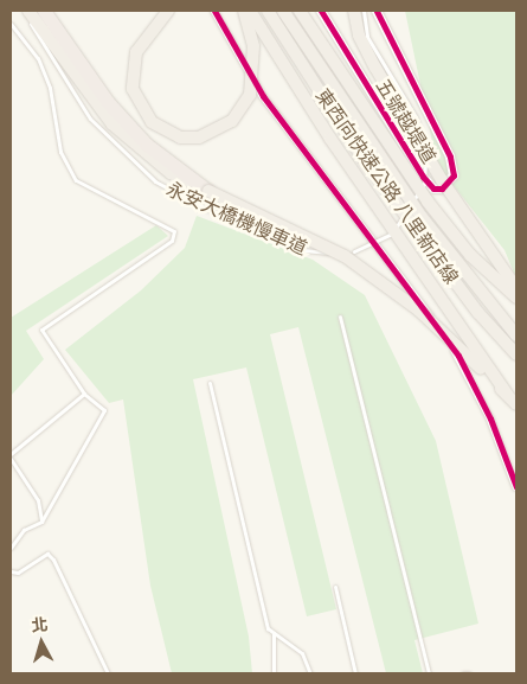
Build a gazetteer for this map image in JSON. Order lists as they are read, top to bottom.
{
  "streets": {
    "highway": ["東西向快速公路 八里新店線"],
    "street": ["五號越堤道"],
    "lane": ["永安大橋機慢車道"]
  },
  "north": "top"
}
